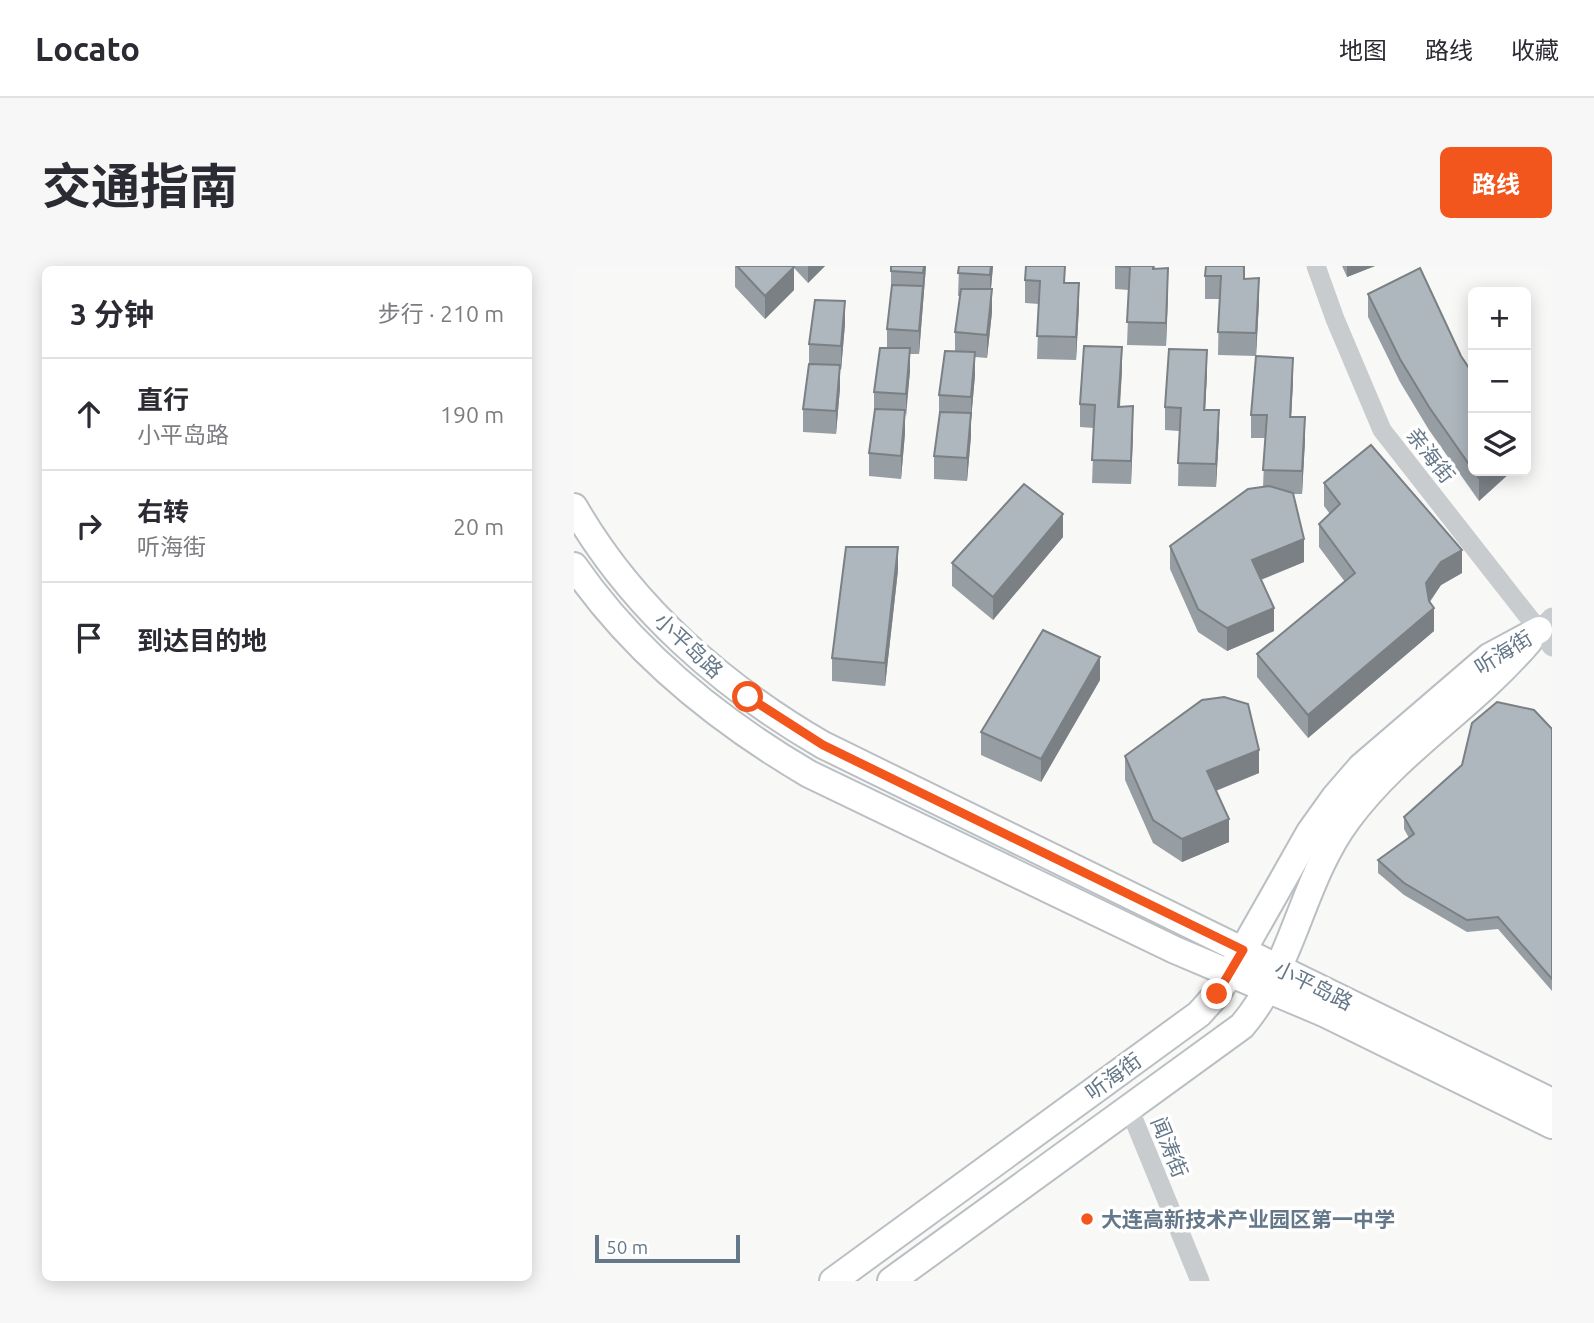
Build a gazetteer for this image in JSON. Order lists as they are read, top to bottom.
{
  "streets": {
    "street": [
      "亲海街",
      "小平岛路",
      "听海街",
      "闻涛街"
    ]
  },
  "crossings": [
    ["亲海街", "听海街"],
    ["小平岛路", "听海街"],
    ["听海街", "闻涛街"]
  ],
  "places": ["大连高新技术产业园区第一中学"],
  "scale_bar": "50 m",
  "page": {
    "header": "Locato",
    "nav": ["地图", "路线", "收藏"],
    "title": "交通指南",
    "buttons": "路线",
    "heading": ["3 分钟", "步行 · 210 m"],
    "map_buttons": ["+", "−"],
    "list": [
      ["直行", "小平岛路", "190 m"],
      ["右转", "听海街", "20 m"],
      "到达目的地"
    ],
    "scale": "50 m"
  }
}
